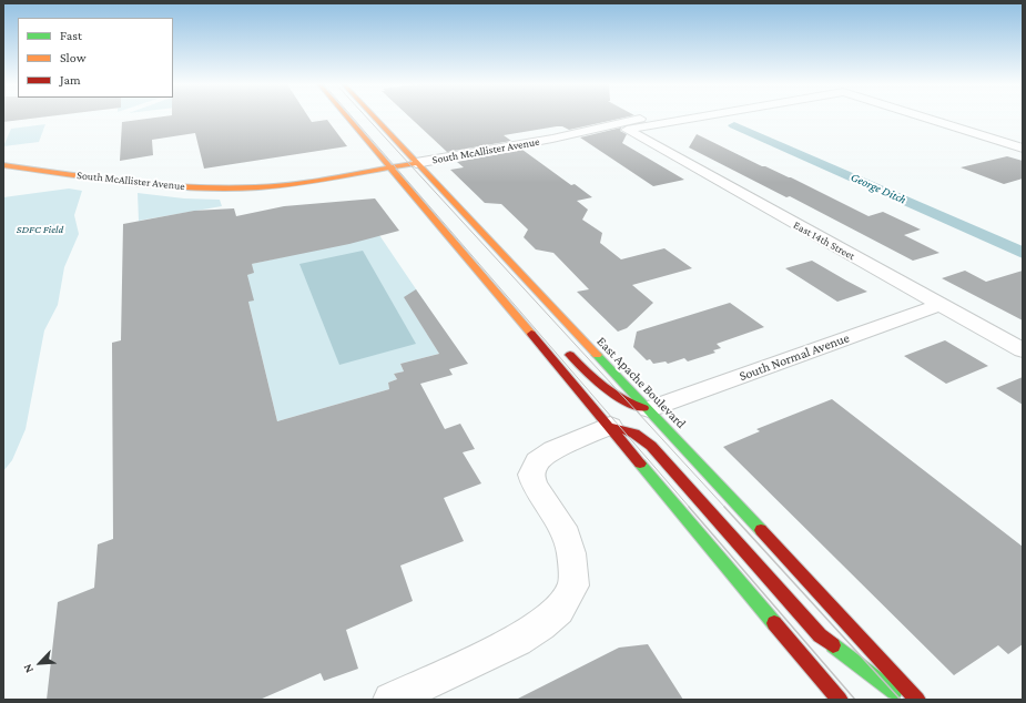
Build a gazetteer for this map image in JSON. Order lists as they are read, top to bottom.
{
  "streets": {
    "main road": ["South McAllister Avenue", "East Apache Boulevard"],
    "street": ["East 14th Street", "South Normal Avenue"]
  },
  "crossings": [
    ["South McAllister Avenue", "East Apache Boulevard"],
    ["East 14th Street", "South Normal Avenue"],
    ["South Normal Avenue", "East Apache Boulevard"]
  ],
  "water": ["George Ditch"],
  "parks": ["SDFC Field"],
  "legend": ["Fast", "Slow", "Jam"],
  "north": "bottom left"
}
